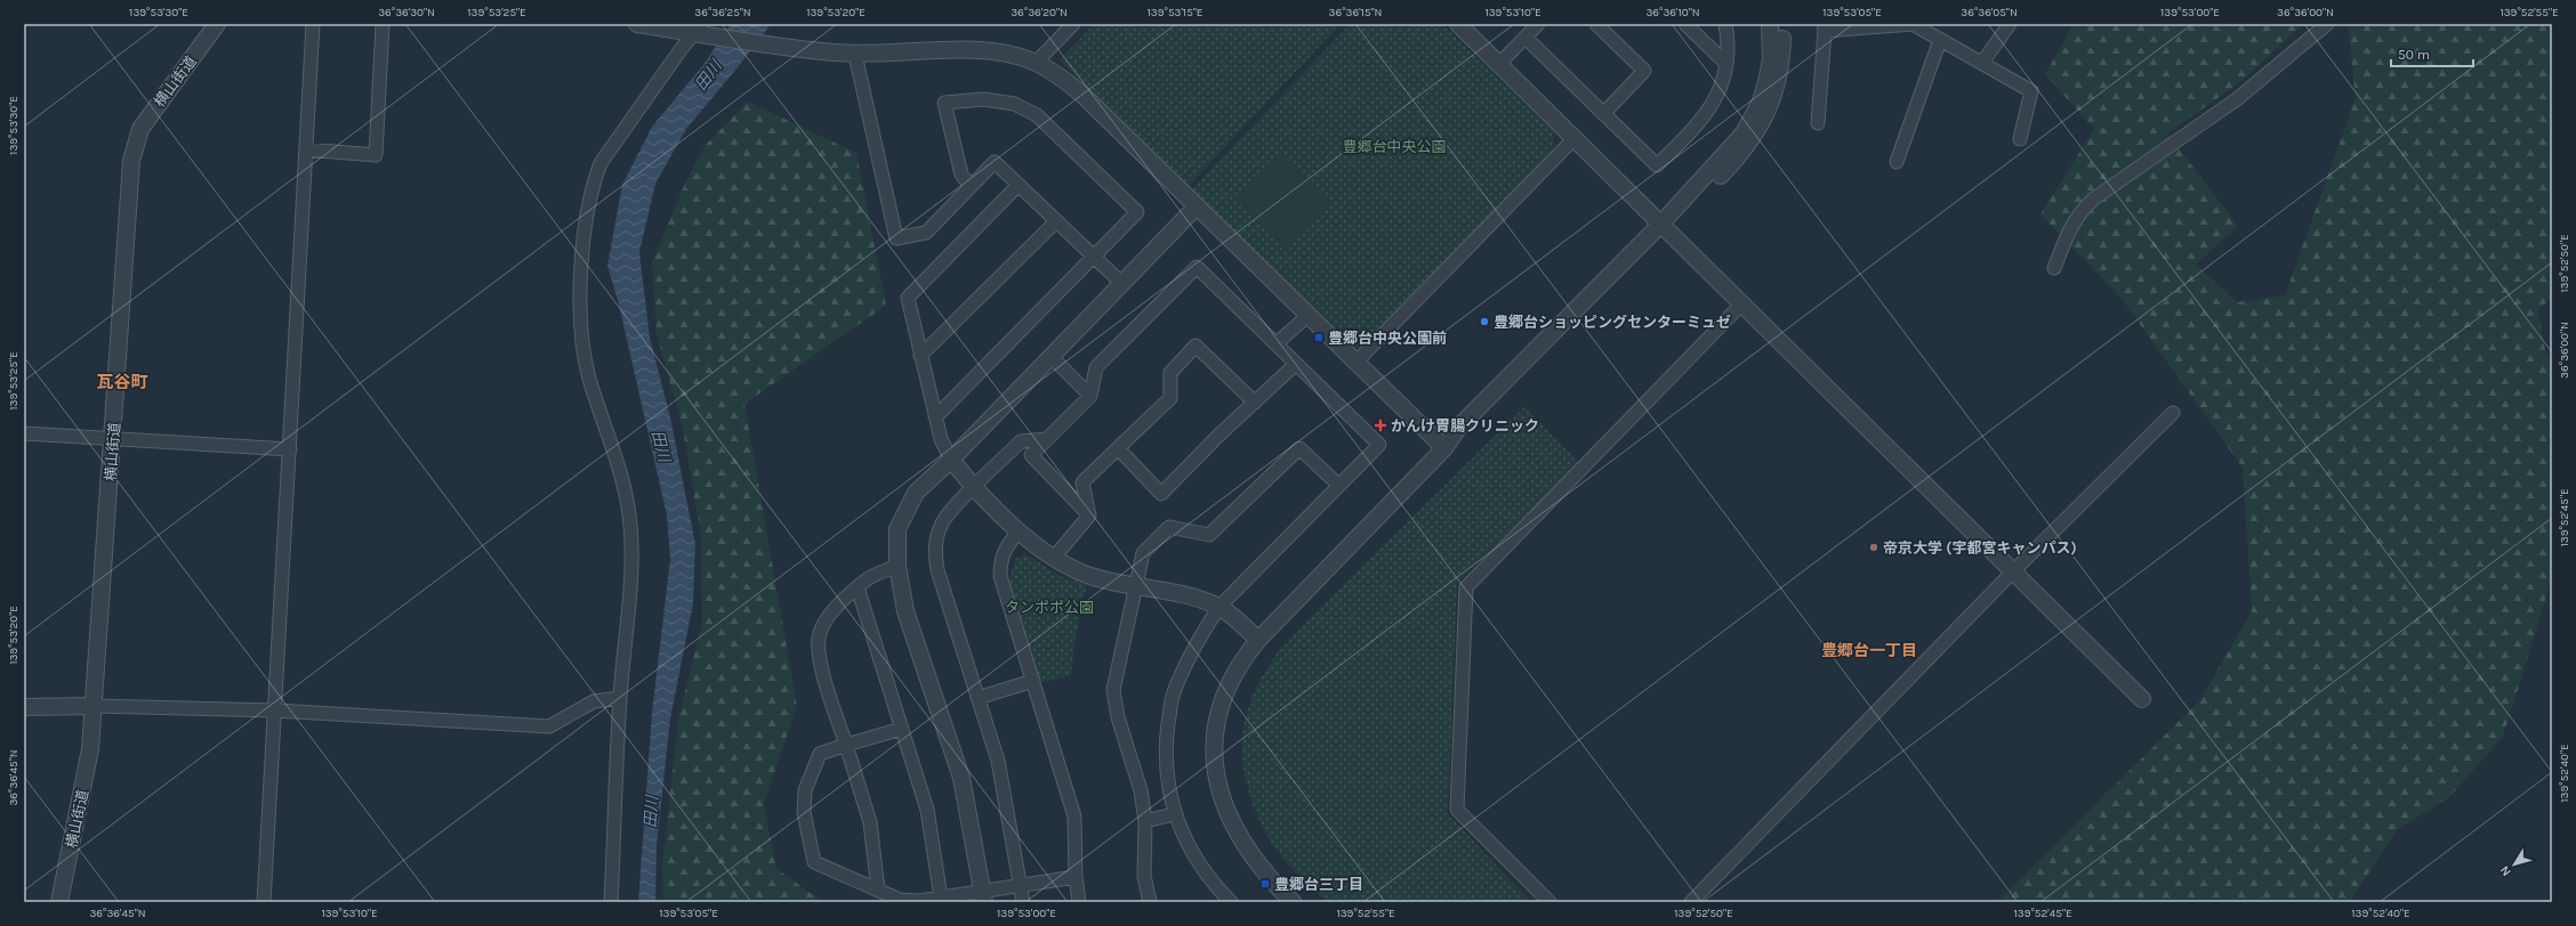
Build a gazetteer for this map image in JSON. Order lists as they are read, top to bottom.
{
  "streets": {
    "street": ["横山街道"]
  },
  "districts": ["瓦谷町", "豊郷台一丁目"],
  "water": ["田川"],
  "parks": ["豊郷台中央公園", "タンポポ公園"],
  "places": {
    "other": ["豊郷台ショッピングセンターミュゼ", "帝京大学 (宇都宮キャンパス)"],
    "transit": ["豊郷台中央公園前", "豊郷台三丁目"],
    "health": ["かんけ胃腸クリニック"]
  },
  "scale_bar": "50 m",
  "north": "bottom left",
  "coordinates": [
    "139°53'30\"E",
    "36°36'30\"N",
    "139°53'25\"E",
    "36°36'25\"N",
    "139°53'20\"E",
    "36°36'20\"N",
    "139°53'15\"E",
    "36°36'15\"N",
    "139°53'10\"E",
    "36°36'10\"N",
    "139°53'05\"E",
    "36°36'05\"N",
    "139°53'00\"E",
    "36°36'00\"N",
    "139°52'55\"E",
    "139°52'50\"E",
    "139°52'45\"E",
    "139°52'40\"E",
    "36°36'45\"N"
  ]
}
